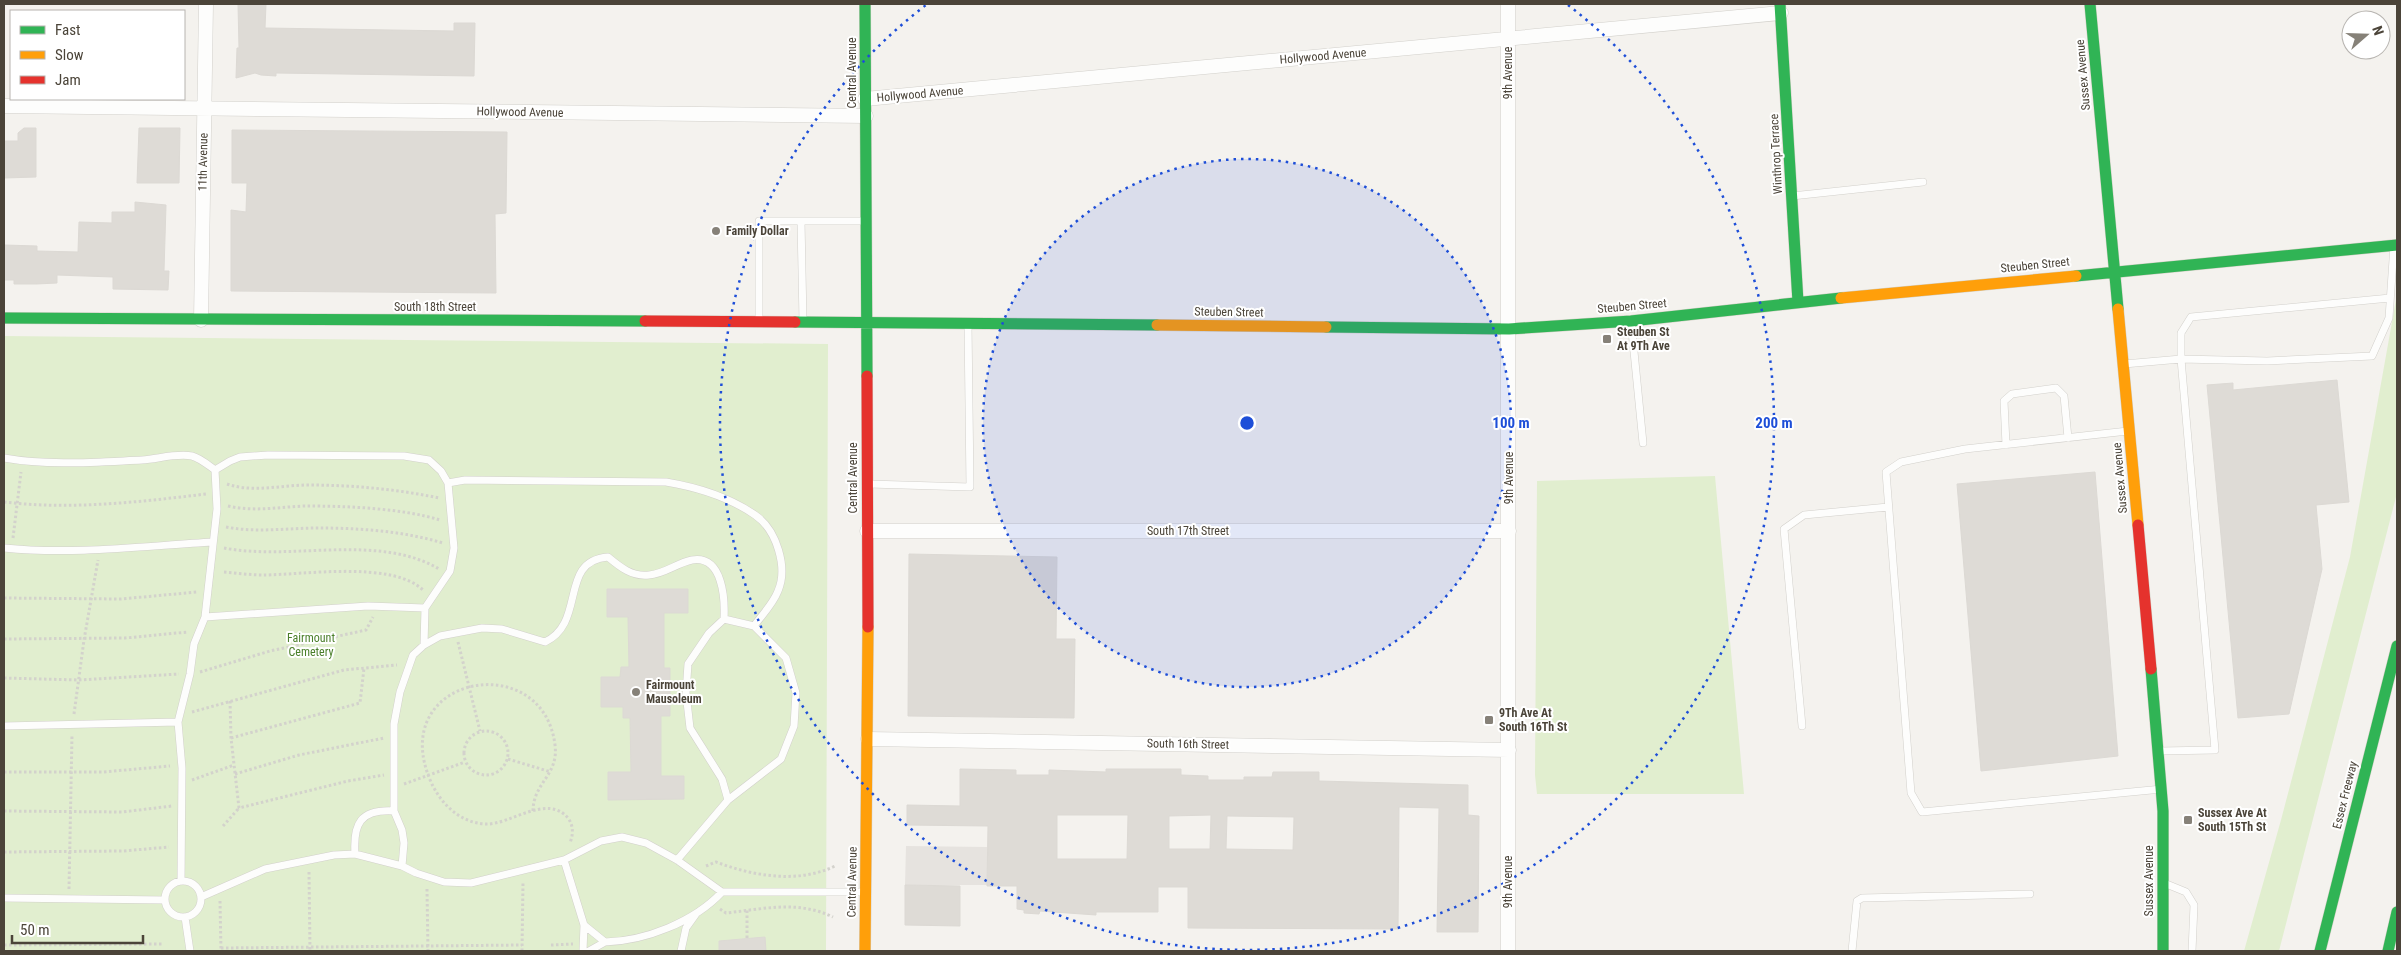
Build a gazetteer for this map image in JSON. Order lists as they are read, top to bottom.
{
  "streets": {
    "main road": [
      "Central Avenue",
      "Sussex Avenue",
      "Winthrop Terrace",
      "Steuben Street",
      "South 18th Street",
      "Essex Freeway"
    ],
    "street": [
      "Hollywood Avenue",
      "9th Avenue",
      "11th Avenue",
      "South 17th Street",
      "South 16th Street"
    ]
  },
  "crossings": [
    ["Hollywood Avenue", "Central Avenue"],
    ["Hollywood Avenue", "9th Avenue"],
    ["Hollywood Avenue", "Winthrop Terrace"],
    ["Hollywood Avenue", "11th Avenue"],
    ["Central Avenue", "Steuben Street"],
    ["Central Avenue", "South 18th Street"],
    ["Central Avenue", "South 17th Street"],
    ["Central Avenue", "South 16th Street"],
    ["9th Avenue", "Steuben Street"],
    ["9th Avenue", "South 17th Street"],
    ["9th Avenue", "South 16th Street"],
    ["Sussex Avenue", "Steuben Street"],
    ["Winthrop Terrace", "Steuben Street"],
    ["11th Avenue", "South 18th Street"],
    ["Steuben Street", "South 18th Street"]
  ],
  "parks": ["Fairmount Cemetery"],
  "places": {
    "other": ["Family Dollar", "Fairmount Mausoleum"],
    "transit": ["Steuben St At 9Th Ave", "9Th Ave At South 16Th St", "Sussex Ave At South 15Th St"]
  },
  "legend": ["Fast", "Slow", "Jam"],
  "scale_bar": "50 m",
  "north": "right",
  "rings": ["100 m", "200 m"]
}
